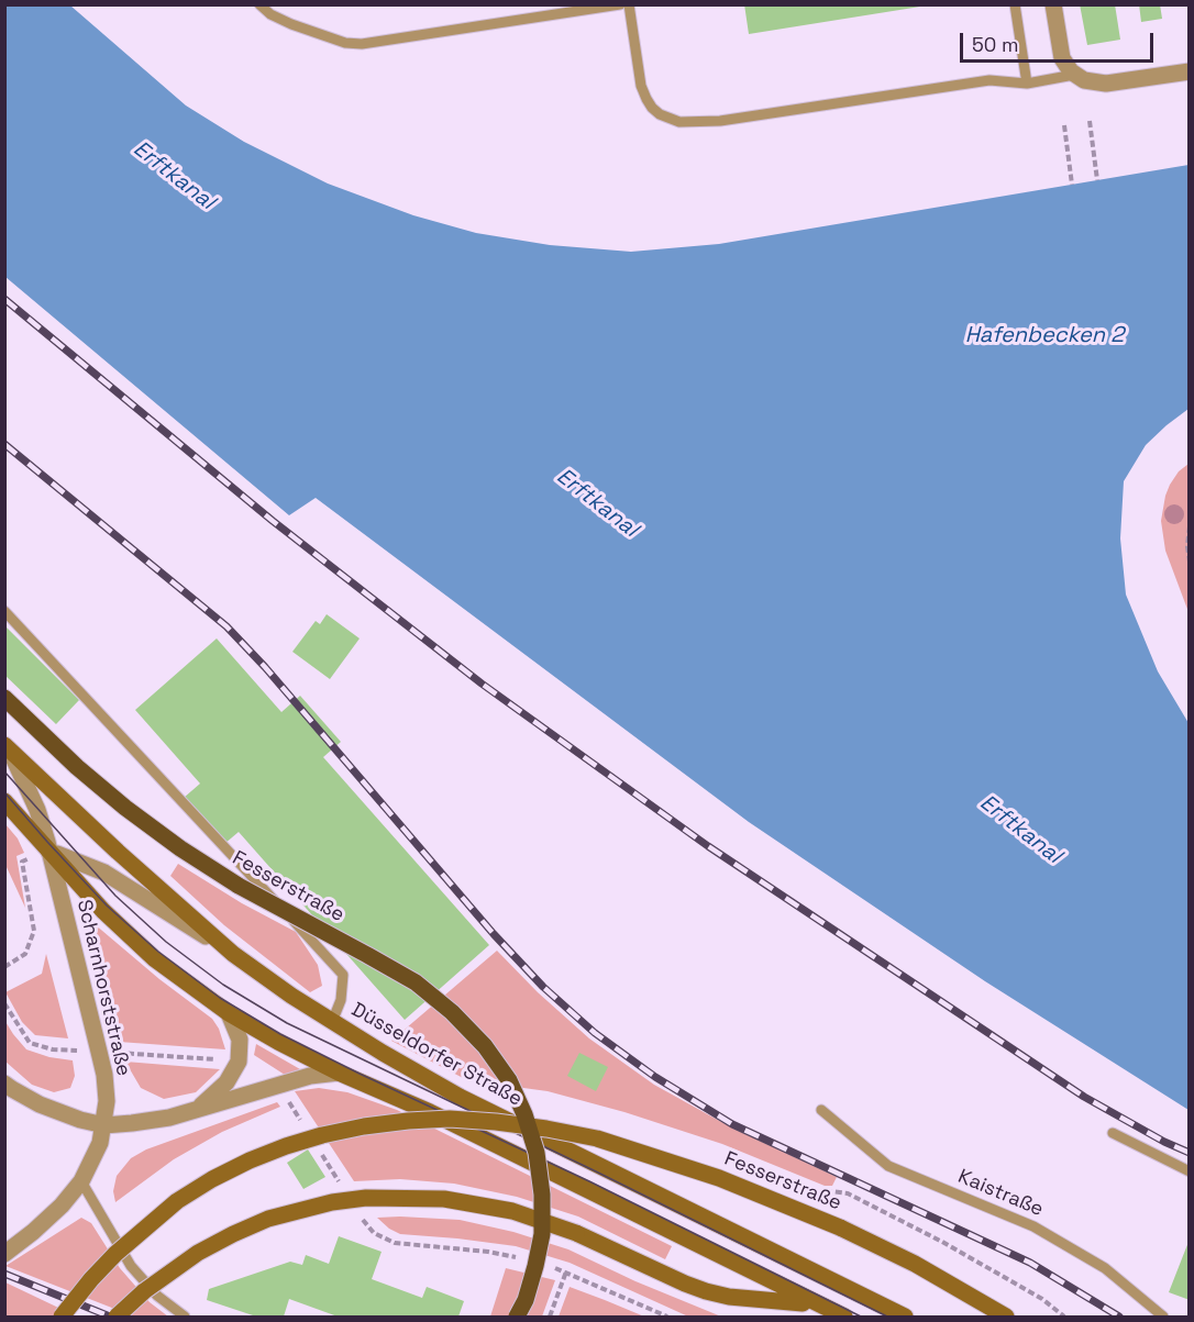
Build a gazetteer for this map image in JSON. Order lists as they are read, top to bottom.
{
  "streets": {
    "main road": ["Fesserstraße", "Düsseldorfer Straße"],
    "street": ["Scharnhorststraße"],
    "lane": ["Kaistraße"]
  },
  "crossings": [
    ["Scharnhorststraße", "Düsseldorfer Straße"]
  ],
  "water": ["Erftkanal", "Hafenbecken 2"],
  "scale_bar": "50 m"
}
